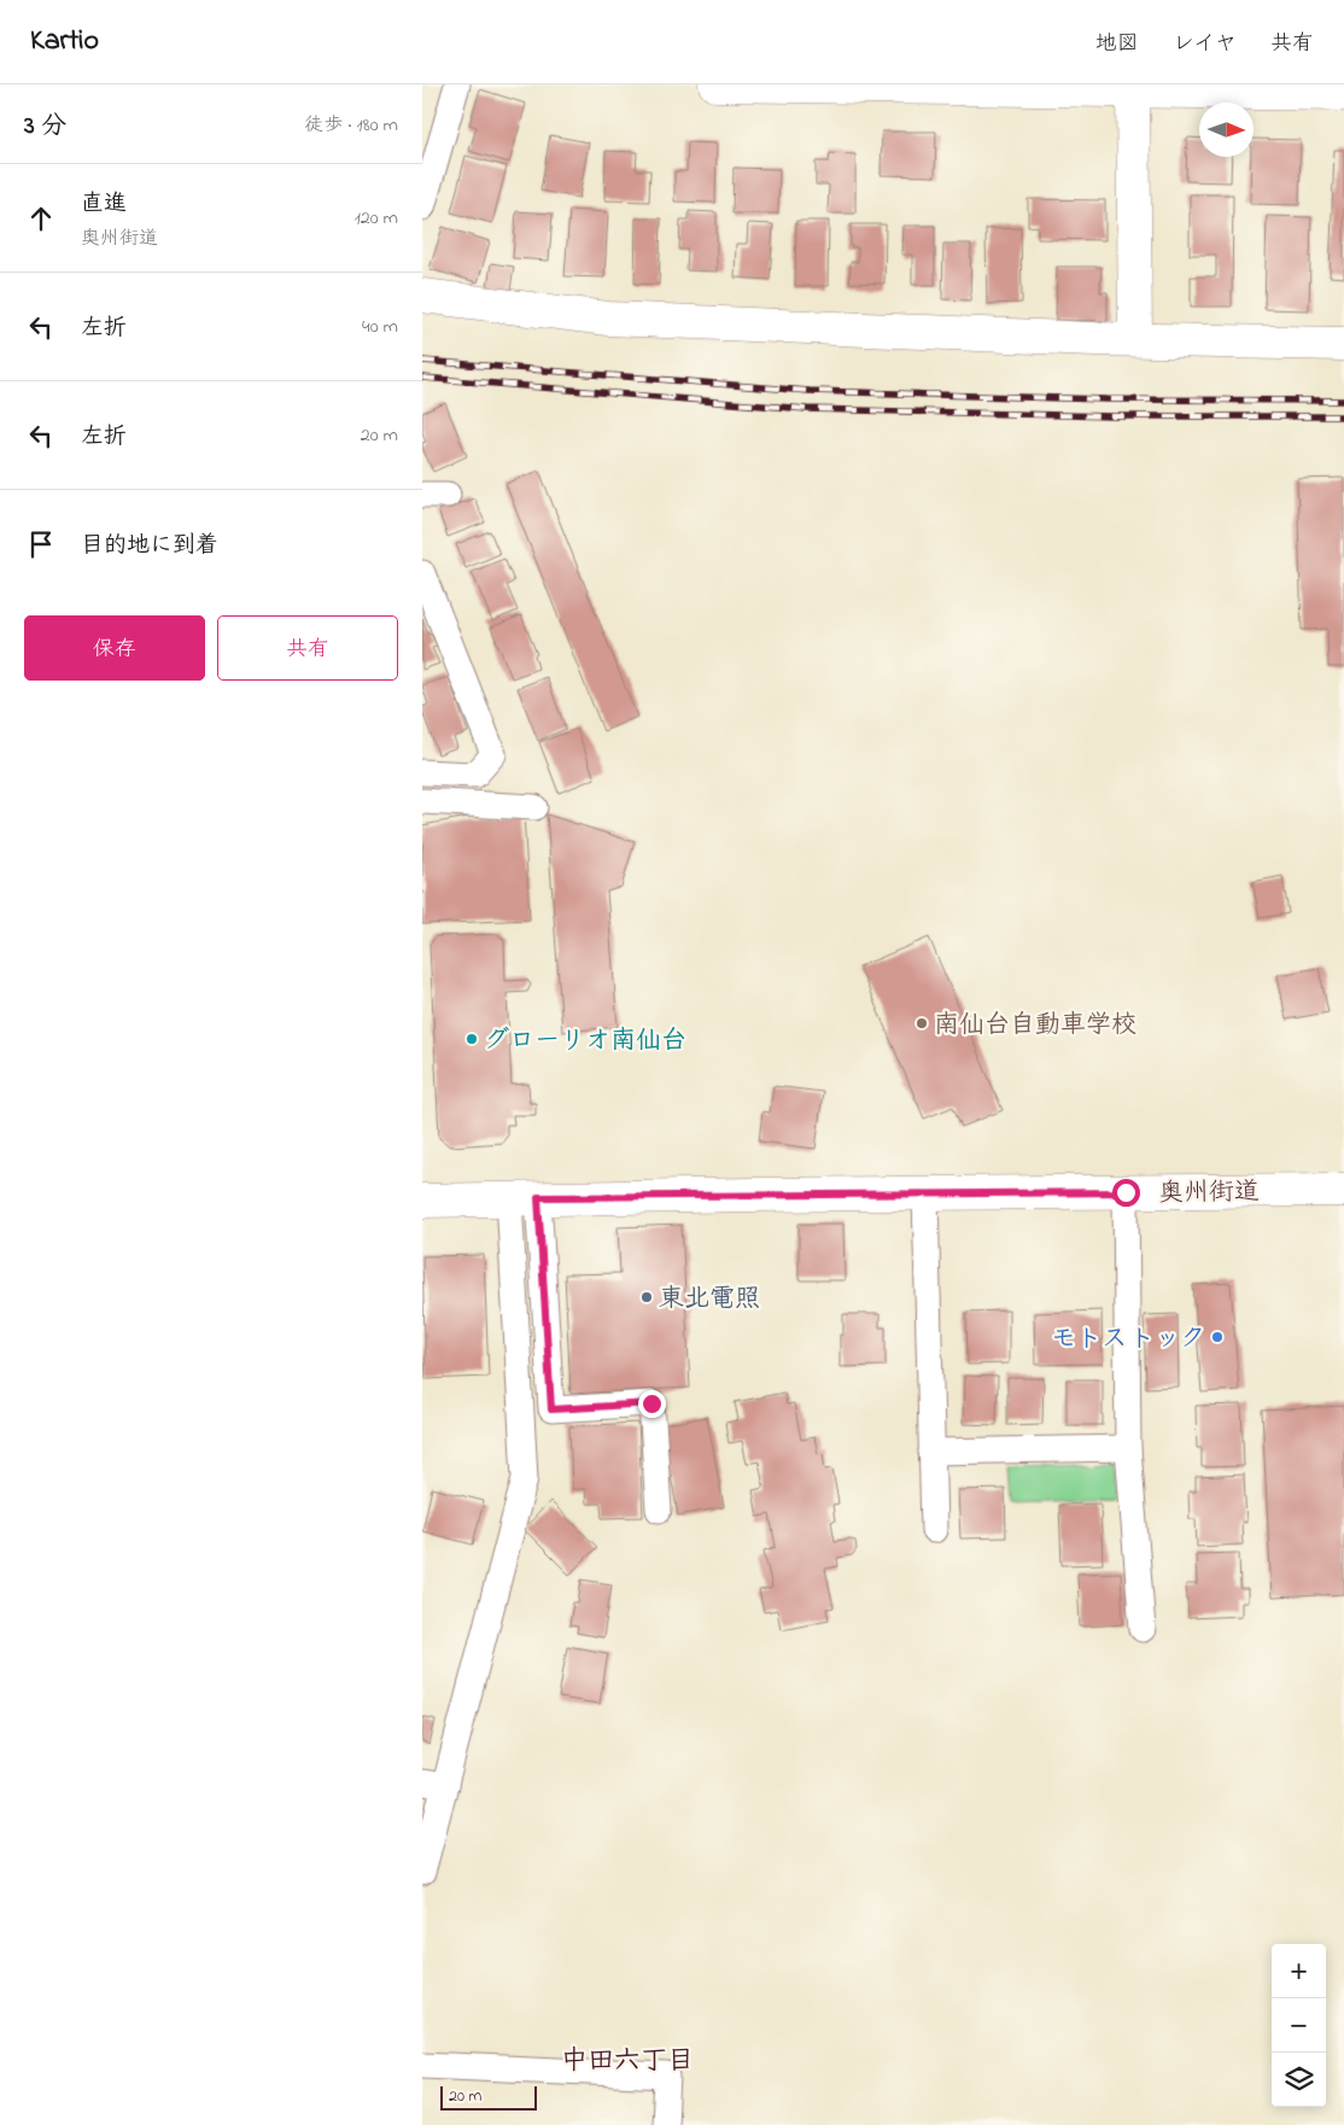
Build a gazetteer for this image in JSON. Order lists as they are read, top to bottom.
{
  "streets": {
    "street": ["奥州街道"]
  },
  "districts": ["中田六丁目"],
  "places": [
    "南仙台自動車学校",
    "グローリオ南仙台",
    "東北電照",
    "モトストック"
  ],
  "scale_bar": "20 m",
  "north": "right",
  "page": {
    "header": "Kartio",
    "nav": ["地図", "レイヤ", "共有"],
    "heading": ["3 分", "徒歩 · 180 m"],
    "list": [
      ["直進", "奥州街道", "120 m"],
      ["左折", "40 m"],
      ["左折", "20 m"],
      "目的地に到着"
    ],
    "buttons": ["保存", "共有"],
    "map_buttons": ["+", "−"],
    "scale": "20 m"
  }
}
